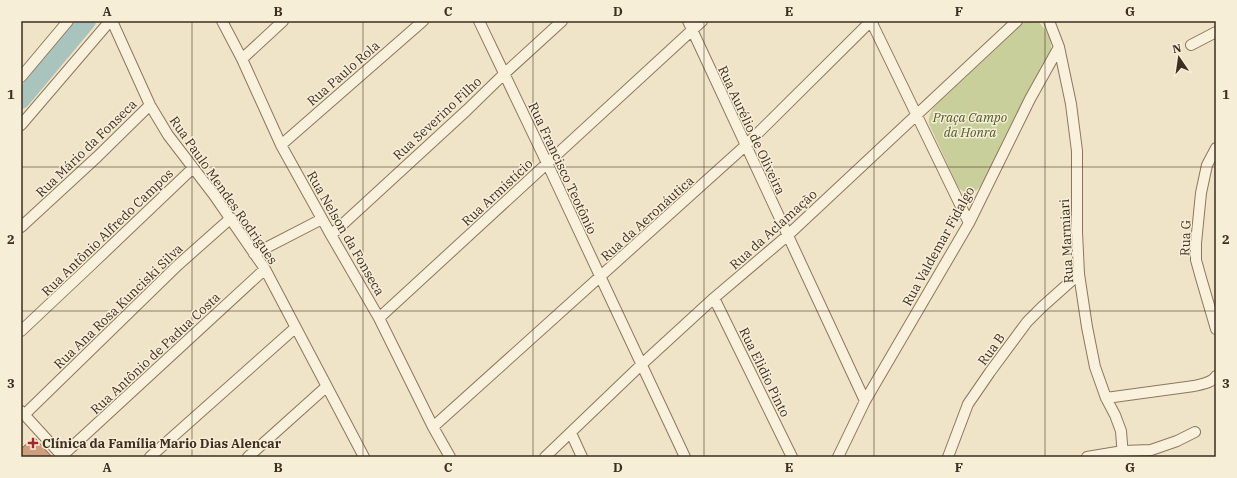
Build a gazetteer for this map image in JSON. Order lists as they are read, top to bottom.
{
  "streets": {
    "street": [
      "Rua Paulo Rola",
      "Rua Severino Filho",
      "Rua Aurélio de Oliveira",
      "Rua Mário da Fonseca",
      "Rua Francisco Teotônio",
      "Rua Paulo Mendes Rodrigues",
      "Rua Armistício",
      "Rua da Aeronáutica",
      "Rua da Aclamação",
      "Rua Antônio Alfredo Campos",
      "Rua Nelson da Fonseca",
      "Rua G",
      "Rua Marmiari",
      "Rua Valdemar Fidalgo",
      "Rua Ana Rosa Kunciski Silva",
      "Rua B",
      "Rua Antônio de Padua Costa",
      "Rua Elidio Pinto"
    ]
  },
  "crossings": [
    ["Rua Paulo Rola", "Rua Nelson da Fonseca"],
    ["Rua Severino Filho", "Rua Francisco Teotônio"],
    ["Rua Severino Filho", "Rua Nelson da Fonseca"],
    ["Rua Aurélio de Oliveira", "Rua Armistício"],
    ["Rua Aurélio de Oliveira", "Rua da Aeronáutica"],
    ["Rua Aurélio de Oliveira", "Rua da Aclamação"],
    ["Rua Aurélio de Oliveira", "Rua Valdemar Fidalgo"],
    ["Rua Mário da Fonseca", "Rua Paulo Mendes Rodrigues"],
    ["Rua Francisco Teotônio", "Rua Armistício"],
    ["Rua Francisco Teotônio", "Rua da Aeronáutica"],
    ["Rua Francisco Teotônio", "Rua da Aclamação"],
    ["Rua Paulo Mendes Rodrigues", "Rua Antônio Alfredo Campos"],
    ["Rua Paulo Mendes Rodrigues", "Rua Ana Rosa Kunciski Silva"],
    ["Rua Paulo Mendes Rodrigues", "Rua Antônio de Padua Costa"],
    ["Rua Armistício", "Rua Nelson da Fonseca"],
    ["Rua da Aeronáutica", "Rua Nelson da Fonseca"],
    ["Rua da Aclamação", "Rua Elidio Pinto"],
    ["Rua Marmiari", "Rua Valdemar Fidalgo"],
    ["Rua Marmiari", "Rua B"]
  ],
  "parks": ["Praça Campo da Honra"],
  "places": {
    "health": ["Clínica da Família Mario Dias Alencar"]
  },
  "north": "top",
  "grid": {
    "columns": [
      "A",
      "B",
      "C",
      "D",
      "E",
      "F",
      "G"
    ],
    "rows": ["1", "2", "3"]
  }
}
